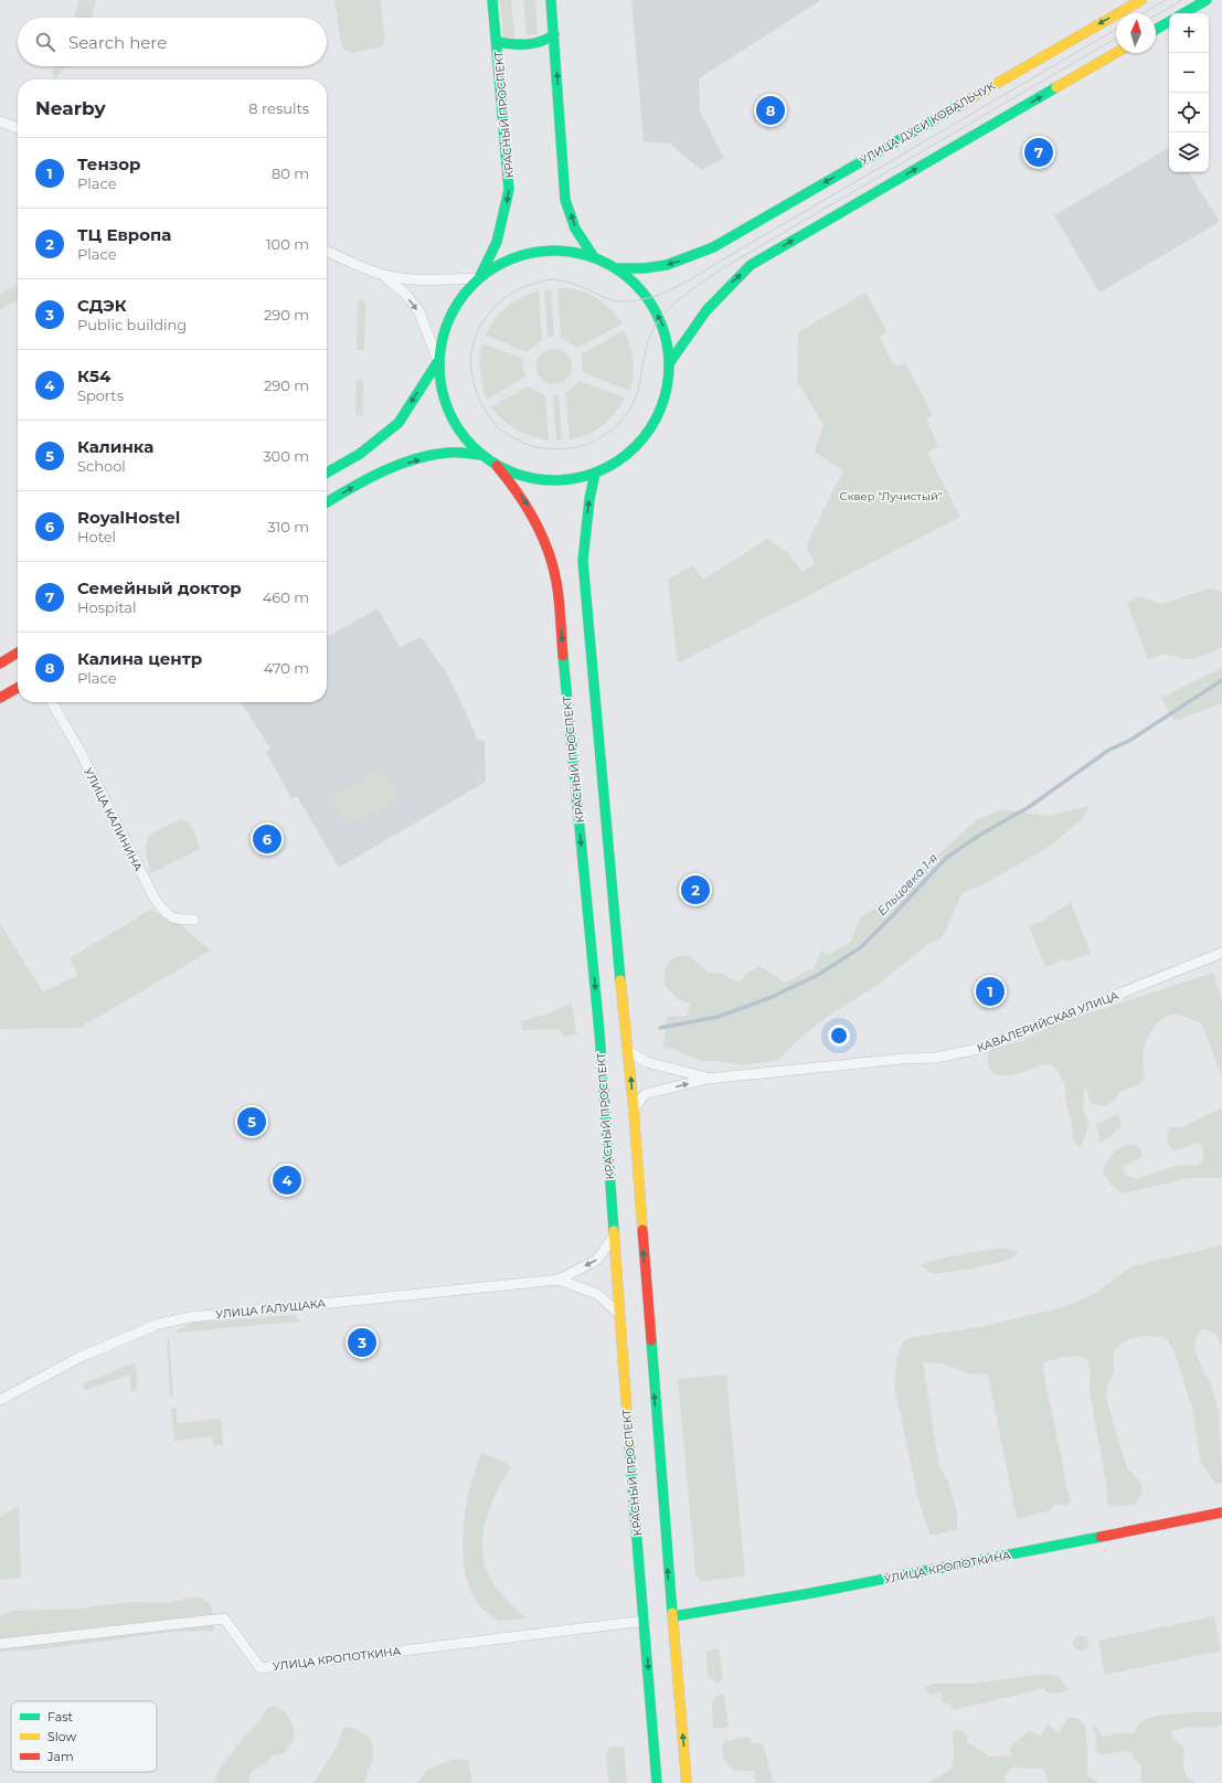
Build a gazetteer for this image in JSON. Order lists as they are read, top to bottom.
{
  "streets": {
    "main road": ["КРАСНЫЙ ПРОСПЕКТ", "УЛИЦА ДУСИ КОВАЛЬЧУК", "УЛИЦА КРОПОТКИНА"],
    "street": ["УЛИЦА КАЛИНИНА", "КАВАЛЕРИЙСКАЯ УЛИЦА", "УЛИЦА ГАЛУЩАКА"]
  },
  "crossings": [
    ["КРАСНЫЙ ПРОСПЕКТ", "УЛИЦА КРОПОТКИНА"]
  ],
  "water": ["Ельцовка 1-я"],
  "parks": ["Сквер \"Лучистый\""],
  "legend": ["Fast", "Slow", "Jam"],
  "north": "top",
  "page": {
    "map_buttons": ["+", "−"],
    "search": "Search here",
    "heading": ["Nearby", "8 results"],
    "pins": [
      "8",
      "7",
      "6",
      "2",
      "1",
      "5",
      "4",
      "3"
    ],
    "list": [
      {
        "mark": "1",
        "name": "Тензор",
        "note": "Place",
        "value": "80 m"
      },
      {
        "mark": "2",
        "name": "ТЦ Европа",
        "note": "Place",
        "value": "100 m"
      },
      {
        "mark": "3",
        "name": "СДЭК",
        "note": "Public building",
        "value": "290 m"
      },
      {
        "mark": "4",
        "name": "К54",
        "note": "Sports",
        "value": "290 m"
      },
      {
        "mark": "5",
        "name": "Калинка",
        "note": "School",
        "value": "300 m"
      },
      {
        "mark": "6",
        "name": "RoyalHostel",
        "note": "Hotel",
        "value": "310 m"
      },
      {
        "mark": "7",
        "name": "Семейный доктор",
        "note": "Hospital",
        "value": "460 m"
      },
      {
        "mark": "8",
        "name": "Калина центр",
        "note": "Place",
        "value": "470 m"
      }
    ]
  }
}
